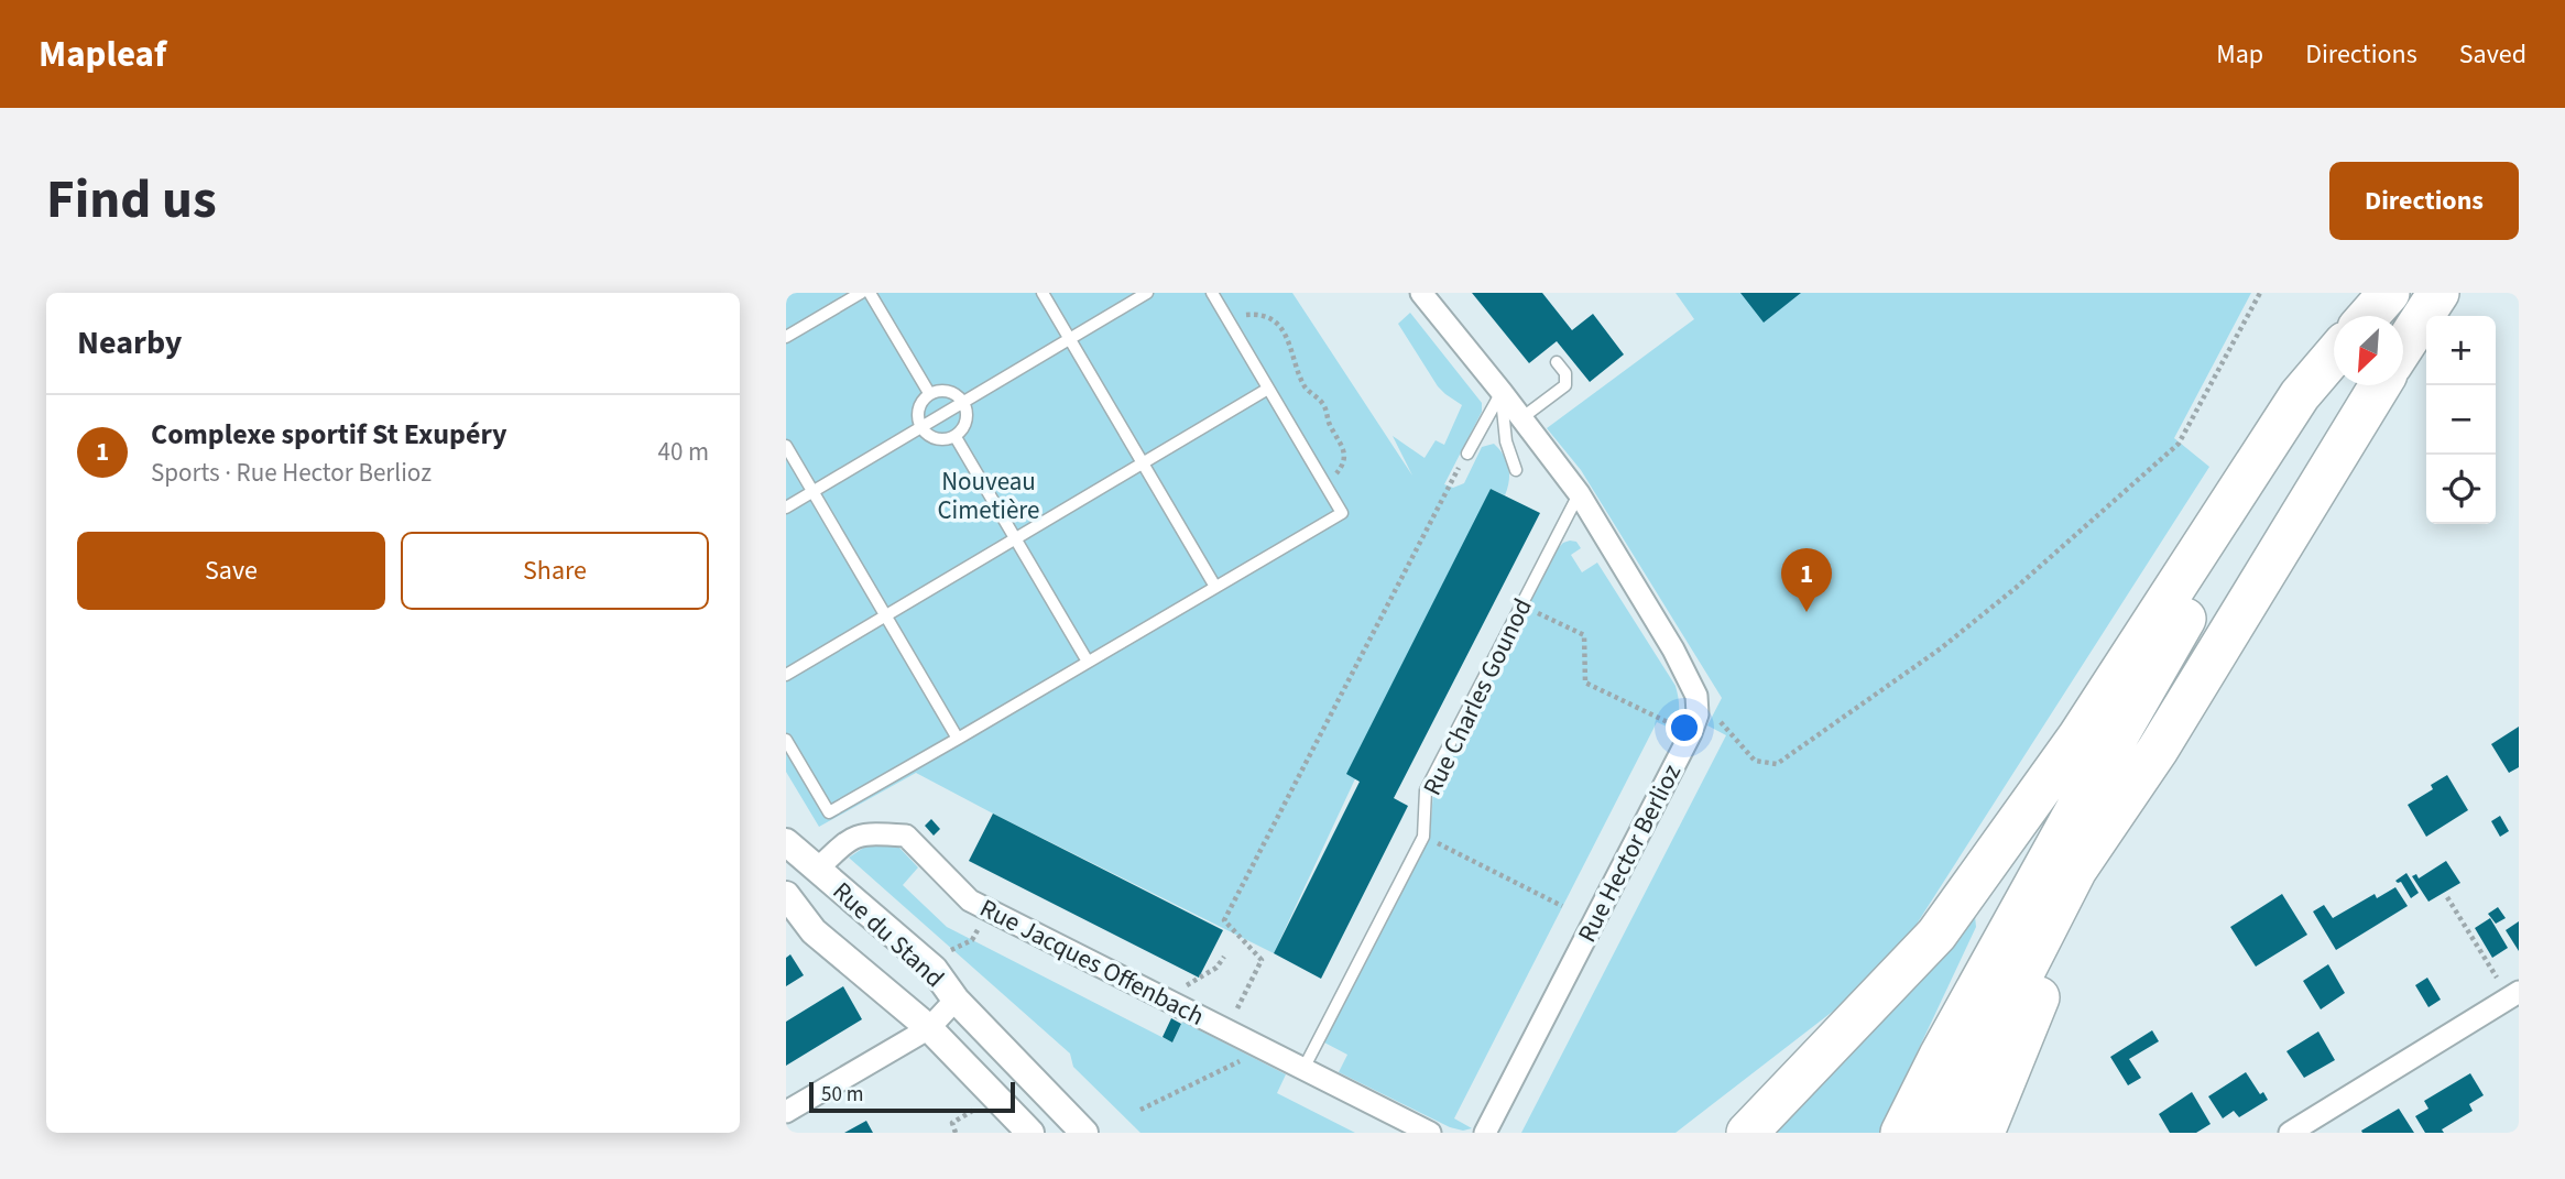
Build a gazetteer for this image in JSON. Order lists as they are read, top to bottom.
{
  "streets": {
    "street": ["Rue Hector Berlioz", "Rue du Stand", "Rue Jacques Offenbach"],
    "lane": ["Rue Charles Gounod"]
  },
  "crossings": [
    ["Rue Charles Gounod", "Rue Jacques Offenbach"],
    ["Rue du Stand", "Rue Jacques Offenbach"]
  ],
  "parks": ["Nouveau Cimetière"],
  "scale_bar": "50 m",
  "north": "bottom left",
  "page": {
    "header": "Mapleaf",
    "nav": ["Map", "Directions", "Saved"],
    "title": "Find us",
    "buttons": [
      "Directions",
      ["Save", "Share"]
    ],
    "heading": "Nearby",
    "map_buttons": ["+", "−"],
    "list": [
      {
        "mark": "1",
        "name": "Complexe sportif St Exupéry",
        "note": "Sports · Rue Hector Berlioz",
        "value": "40 m"
      }
    ],
    "pins": "1",
    "scale": "50 m"
  }
}
